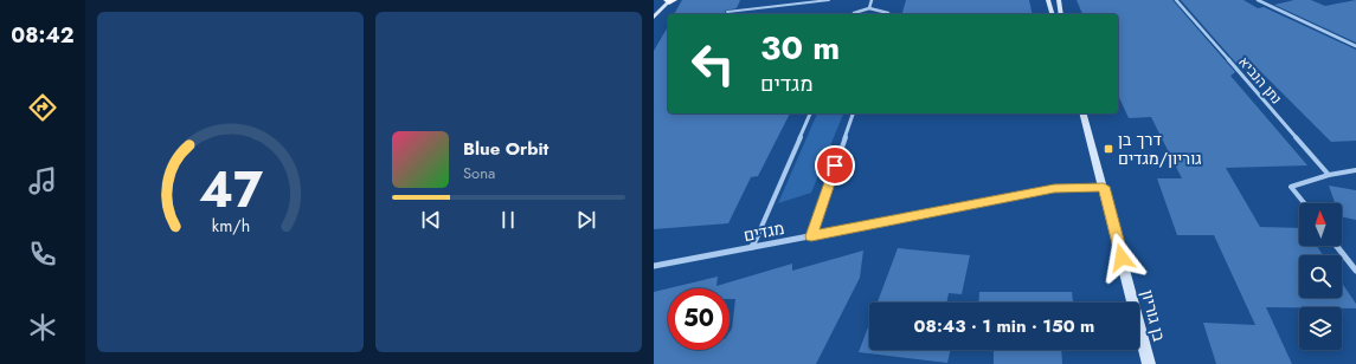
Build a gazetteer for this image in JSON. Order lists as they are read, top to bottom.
{
  "streets": {
    "main road": ["בן גוריון"],
    "street": ["נתן הנביא", "מגדים"]
  },
  "crossings": [
    ["מגדים", "בן גוריון"]
  ],
  "places": {
    "transit": ["דרך בן גוריון/מגדים"]
  },
  "north": "top",
  "page": {
    "tabs": "08:42",
    "turn": ["30 m", "מגדים"],
    "song": ["Blue Orbit", "Sona"],
    "limit": "50",
    "trip": "08:43 · 1 min · 150 m",
    "gauge": ["47", "km/h"]
  }
}
